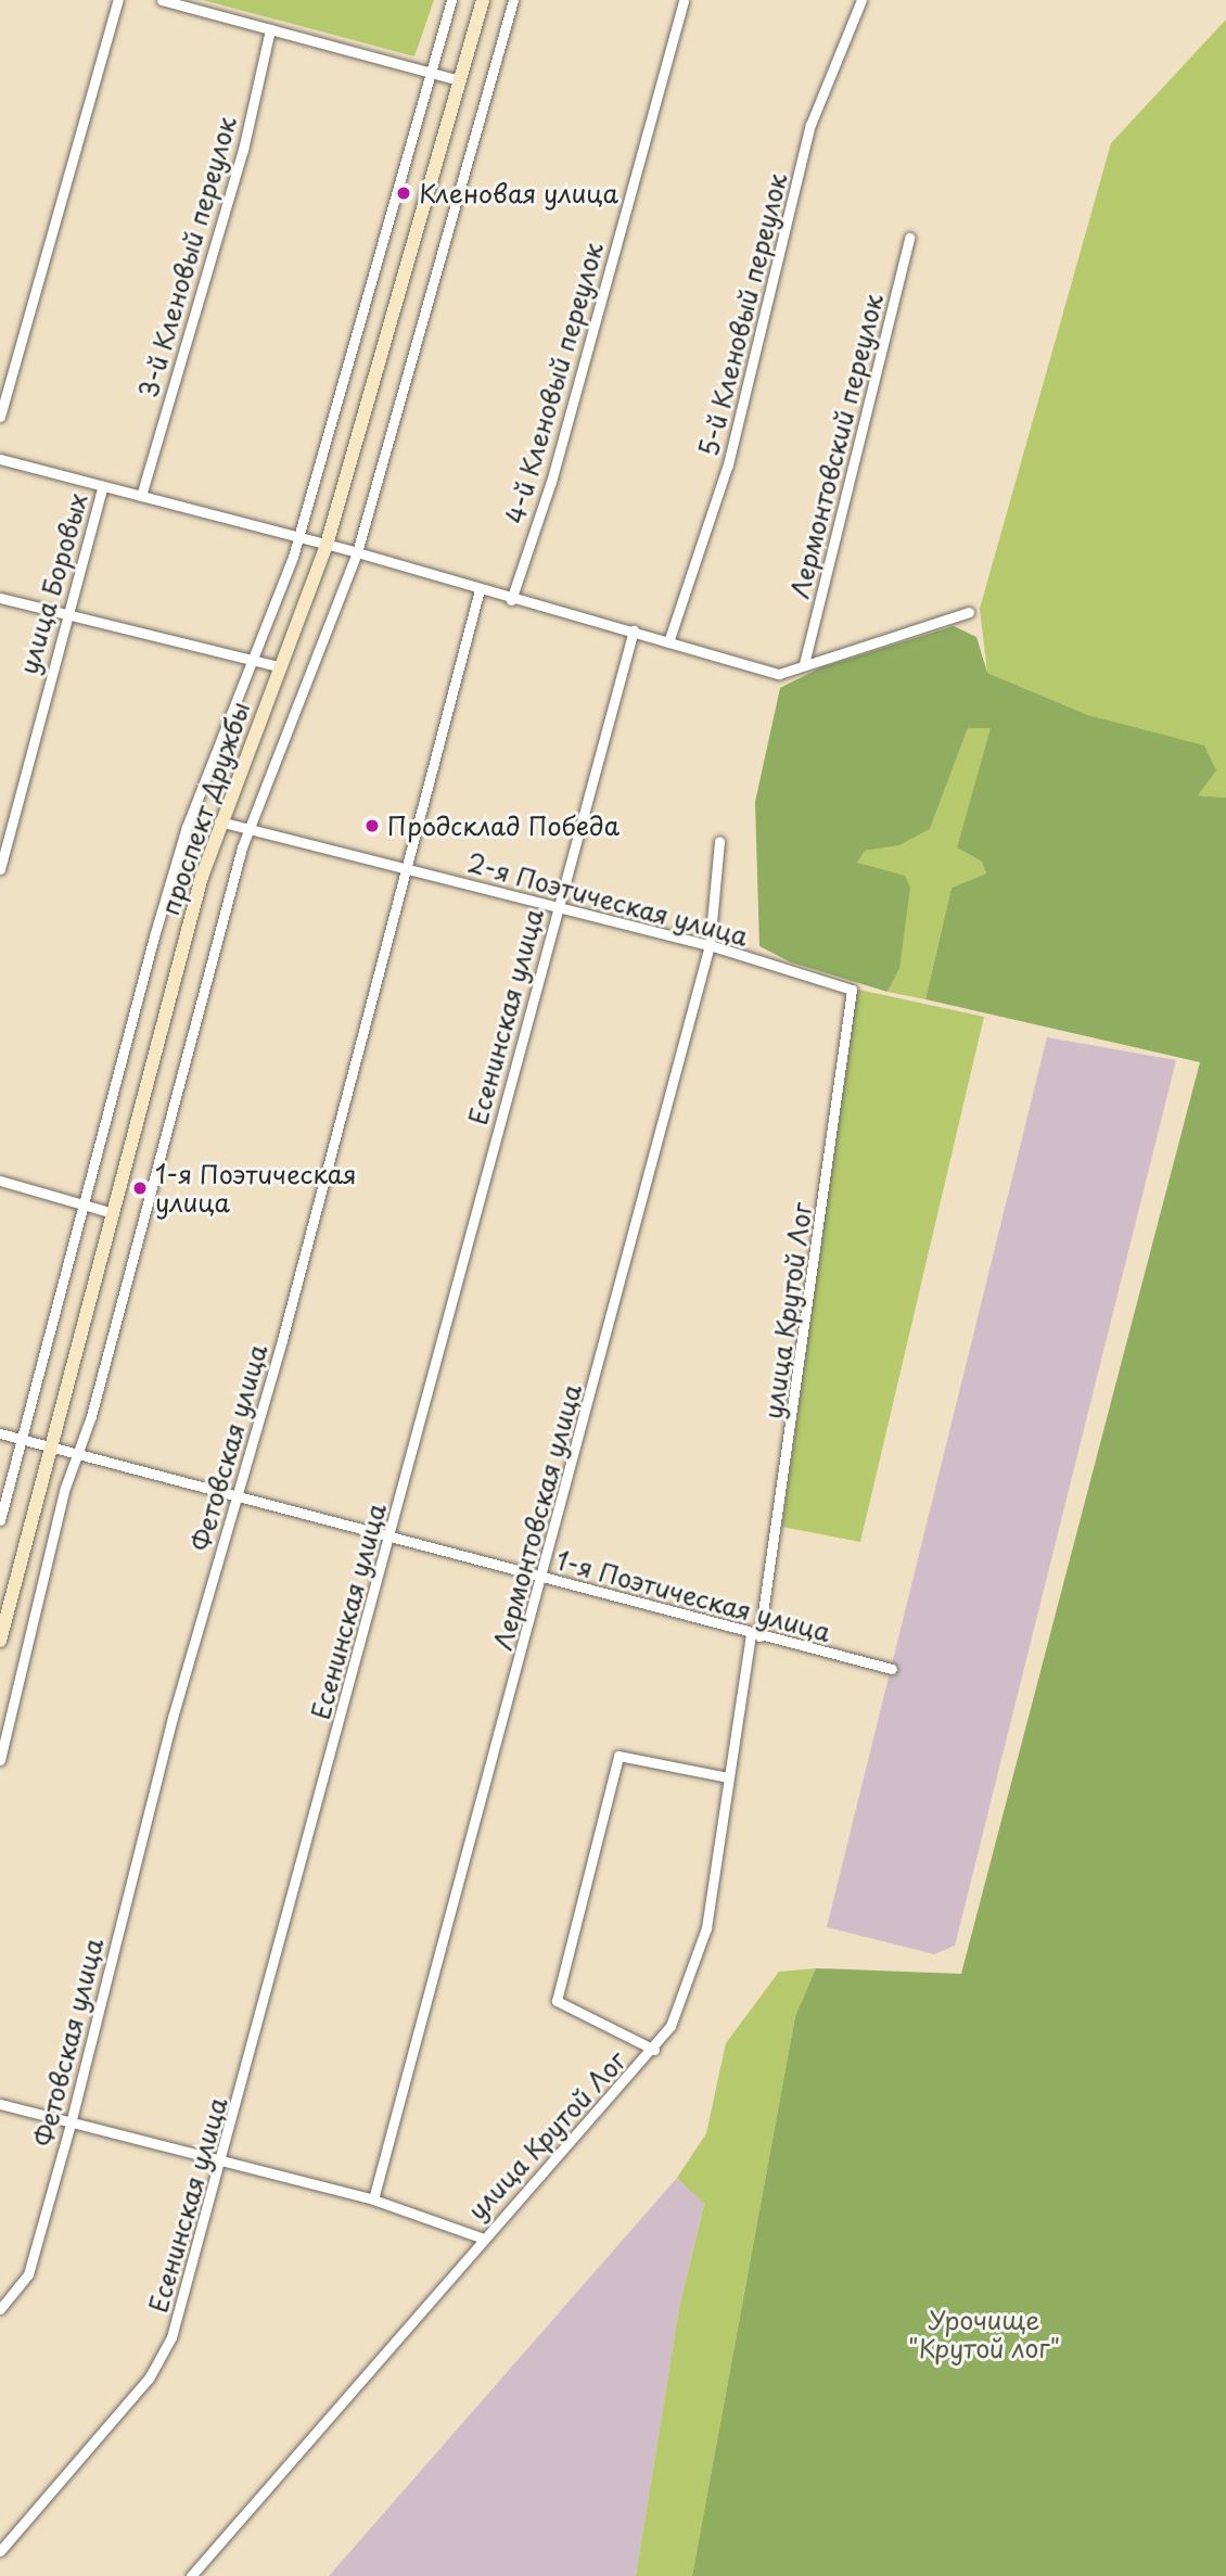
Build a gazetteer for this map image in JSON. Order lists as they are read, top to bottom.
{
  "streets": {
    "main road": ["проспект Дружбы"],
    "street": [
      "3-й Кленовый переулок",
      "5-й Кленовый переулок",
      "4-й Кленовый переулок",
      "Лермонтовский переулок",
      "улица Боровых",
      "2-я Поэтическая улица",
      "Есенинская улица",
      "улица Крутой Лог",
      "Фетовская улица",
      "Лермонтовская улица",
      "1-я Поэтическая улица"
    ]
  },
  "crossings": [
    ["проспект Дружбы", "2-я Поэтическая улица"],
    ["проспект Дружбы", "1-я Поэтическая улица"],
    ["2-я Поэтическая улица", "Есенинская улица"],
    ["2-я Поэтическая улица", "улица Крутой Лог"],
    ["2-я Поэтическая улица", "Фетовская улица"],
    ["2-я Поэтическая улица", "Лермонтовская улица"],
    ["Есенинская улица", "1-я Поэтическая улица"],
    ["улица Крутой Лог", "1-я Поэтическая улица"],
    ["Фетовская улица", "1-я Поэтическая улица"],
    ["Лермонтовская улица", "1-я Поэтическая улица"]
  ],
  "parks": ["Урочище \"Крутой лог\""],
  "places": ["Кленовая улица", "Продсклад Победа", "1-я Поэтическая улица"]
}
